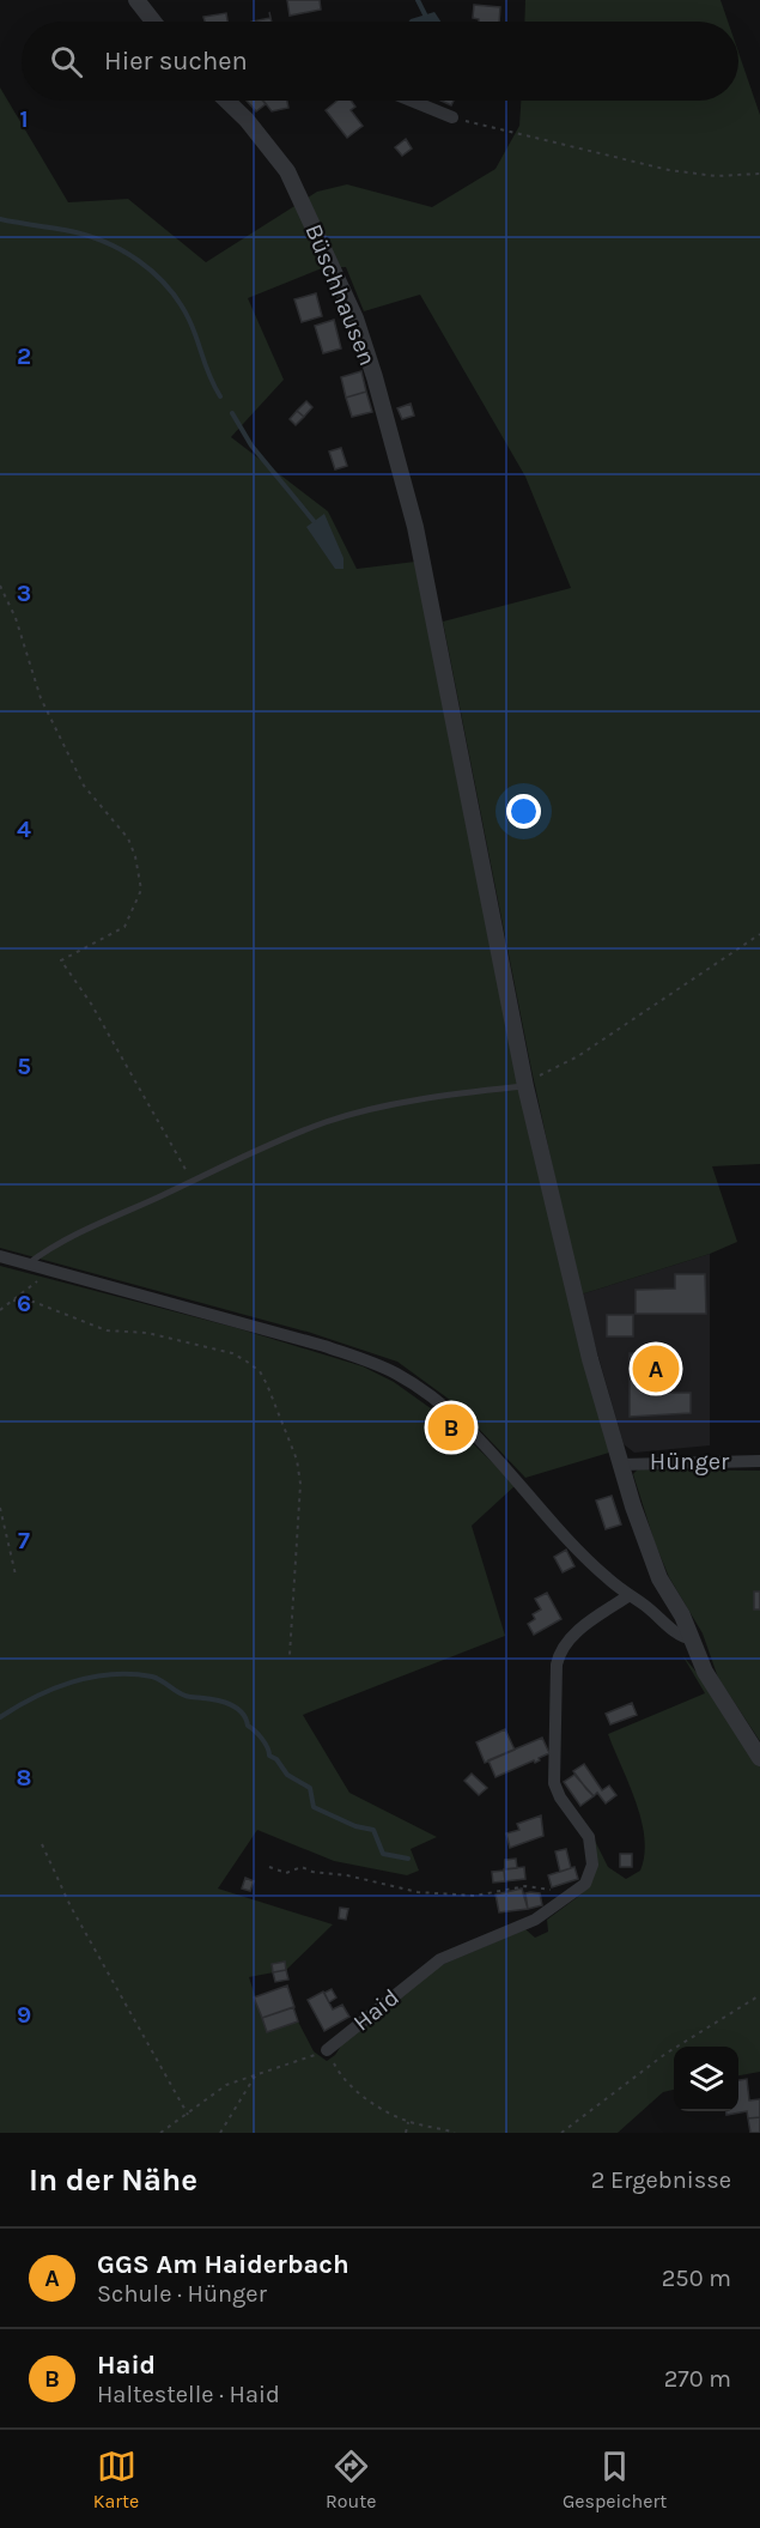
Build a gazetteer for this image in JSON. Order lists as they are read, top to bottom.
{
  "streets": {
    "street": ["Büschhausen", "Hünger", "Haid"]
  },
  "crossings": [
    ["Büschhausen", "Hünger"]
  ],
  "page": {
    "search": "Hier suchen",
    "pins": ["A", "B"],
    "heading": ["In der Nähe", "2 Ergebnisse"],
    "list": [
      {
        "mark": "A",
        "name": "GGS Am Haiderbach",
        "note": "Schule · Hünger",
        "value": "250 m"
      },
      {
        "mark": "B",
        "name": "Haid",
        "note": "Haltestelle · Haid",
        "value": "270 m"
      }
    ],
    "nav": ["Karte", "Route", "Gespeichert"]
  },
  "grid": {
    "rows": [
      "1",
      "2",
      "3",
      "4",
      "5",
      "6",
      "7",
      "8",
      "9"
    ]
  }
}
